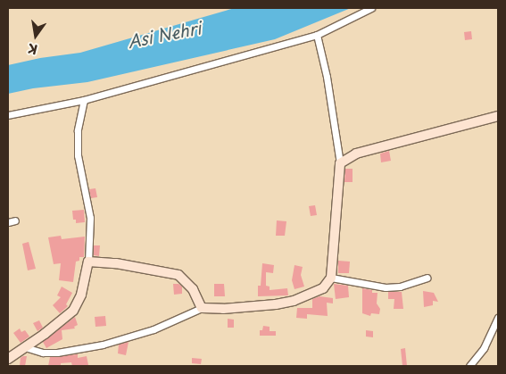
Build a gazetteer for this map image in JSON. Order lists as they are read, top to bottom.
{
  "water": ["Asi Nehri"],
  "north": "bottom"
}
